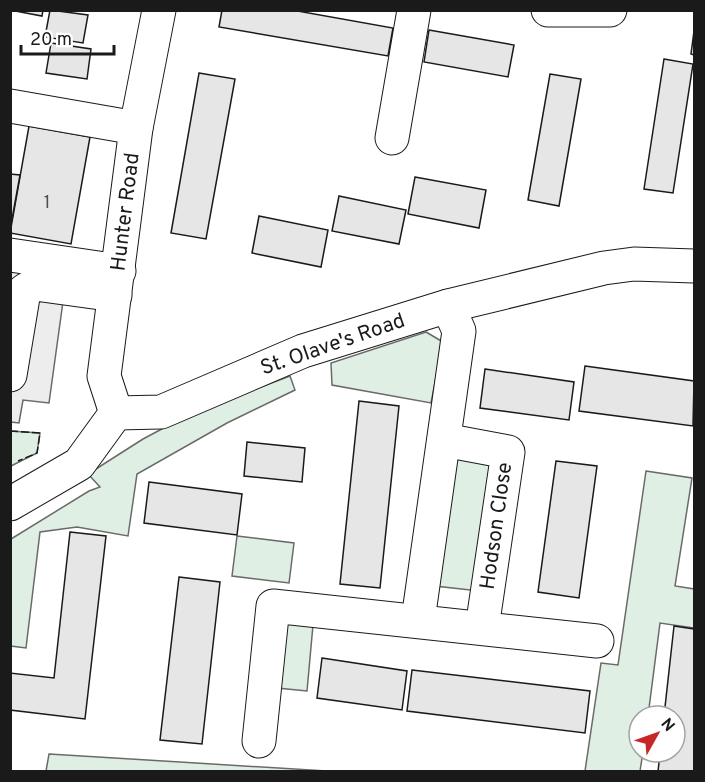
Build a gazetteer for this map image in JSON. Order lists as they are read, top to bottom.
{
  "streets": {
    "street": ["Hunter Road", "St. Olave's Road", "Hodson Close"]
  },
  "crossings": [
    ["Hunter Road", "St. Olave's Road"]
  ],
  "house_numbers": ["1"],
  "scale_bar": "20 m",
  "north": "top right"
}
